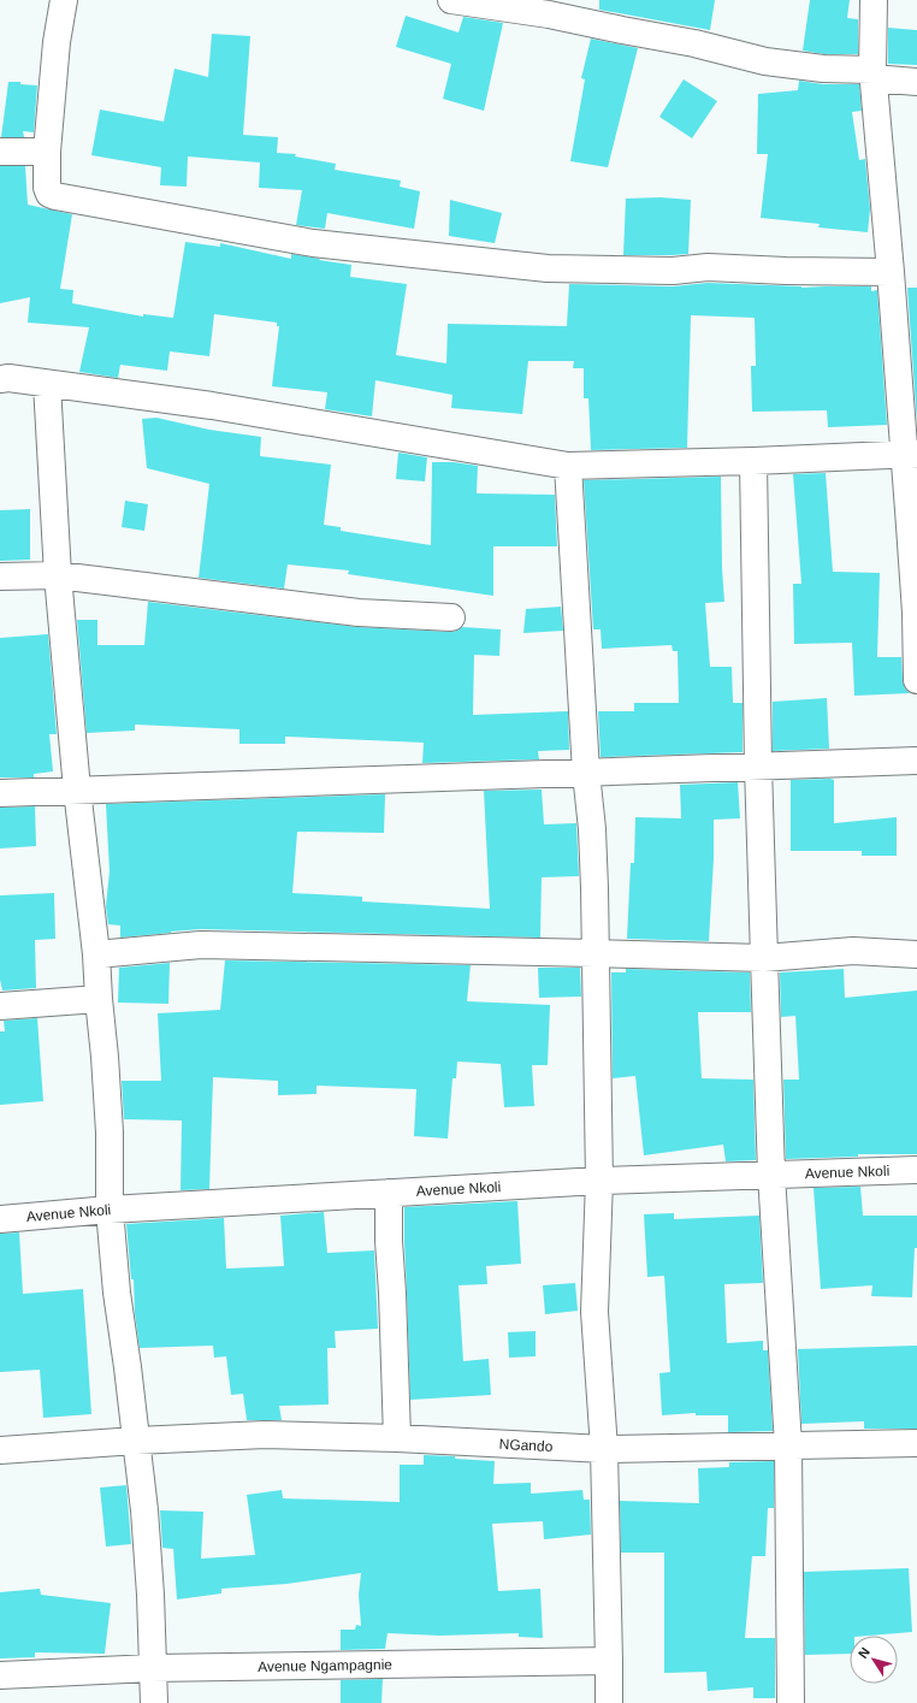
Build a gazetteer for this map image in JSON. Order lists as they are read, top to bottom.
{
  "streets": {
    "street": ["Avenue Nkoli", "NGando", "Avenue Ngampagnie"]
  },
  "north": "top left"
}
